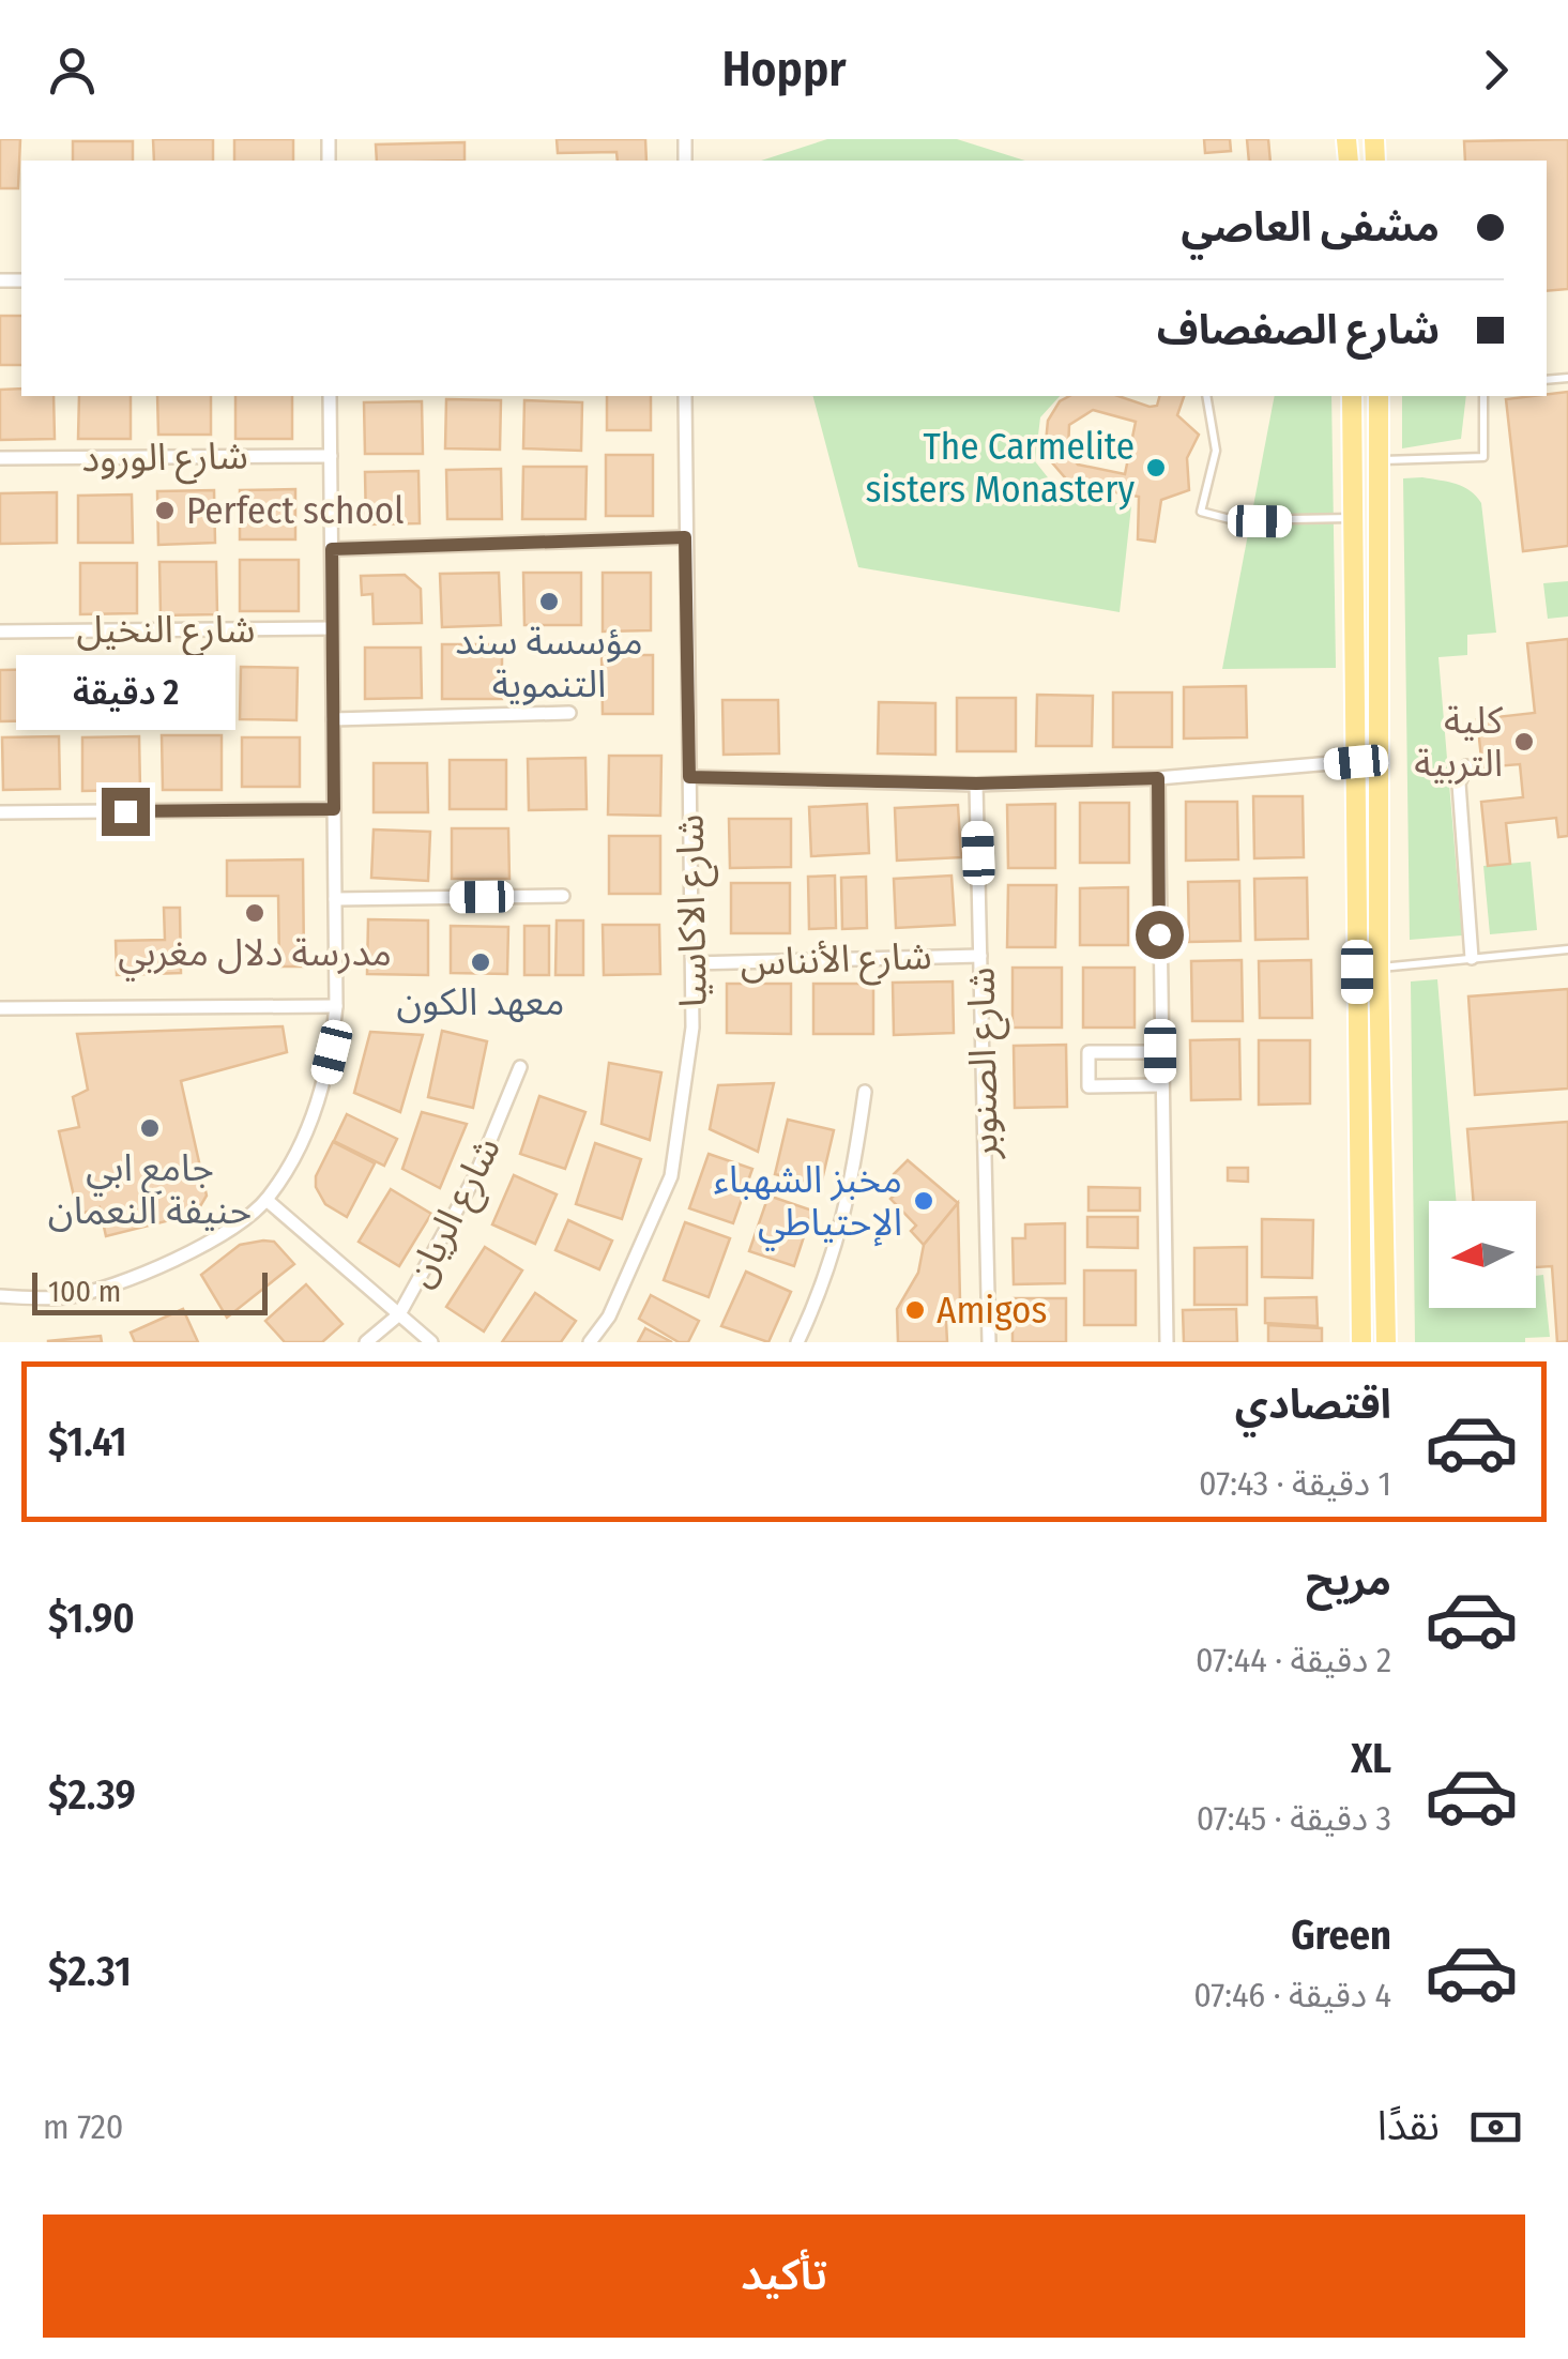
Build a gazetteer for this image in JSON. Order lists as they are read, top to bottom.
{
  "streets": {
    "street": [
      "شارع الورود",
      "شارع النخيل",
      "شارع الاكاسيا",
      "شارع الأنناس",
      "شارع الصنوبر",
      "شارع الريان"
    ]
  },
  "crossings": [
    ["شارع الاكاسيا", "شارع الأنناس"],
    ["شارع الأنناس", "شارع الصنوبر"]
  ],
  "places": [
    "The Carmelite sisters Monastery",
    "Perfect school",
    "مؤسسة سند التنموية",
    "كلية التربية",
    "مدرسة دلال مغربي",
    "معهد الكون",
    "جامع ابي حنيفة النعمان",
    "مخبز الشهباء الإحتياطي",
    "Amigos"
  ],
  "scale_bar": "100 m",
  "north": "left",
  "page": {
    "header": "Hoppr",
    "banner": ["مشفى العاصي", "شارع الصفصاف"],
    "bubble": "2 دقيقة",
    "scale": "100 m",
    "list": [
      {
        "name": "اقتصادي",
        "note": "1 دقيقة · 07:43",
        "value": "$1.41"
      },
      {
        "name": "مريح",
        "note": "2 دقيقة · 07:44",
        "value": "$1.90"
      },
      {
        "name": "XL",
        "note": "3 دقيقة · 07:45",
        "value": "$2.39"
      },
      {
        "name": "Green",
        "note": "4 دقيقة · 07:46",
        "value": "$2.31"
      }
    ],
    "pay": ["نقدًا", "720 m"],
    "buttons": "تأكيد"
  }
}
